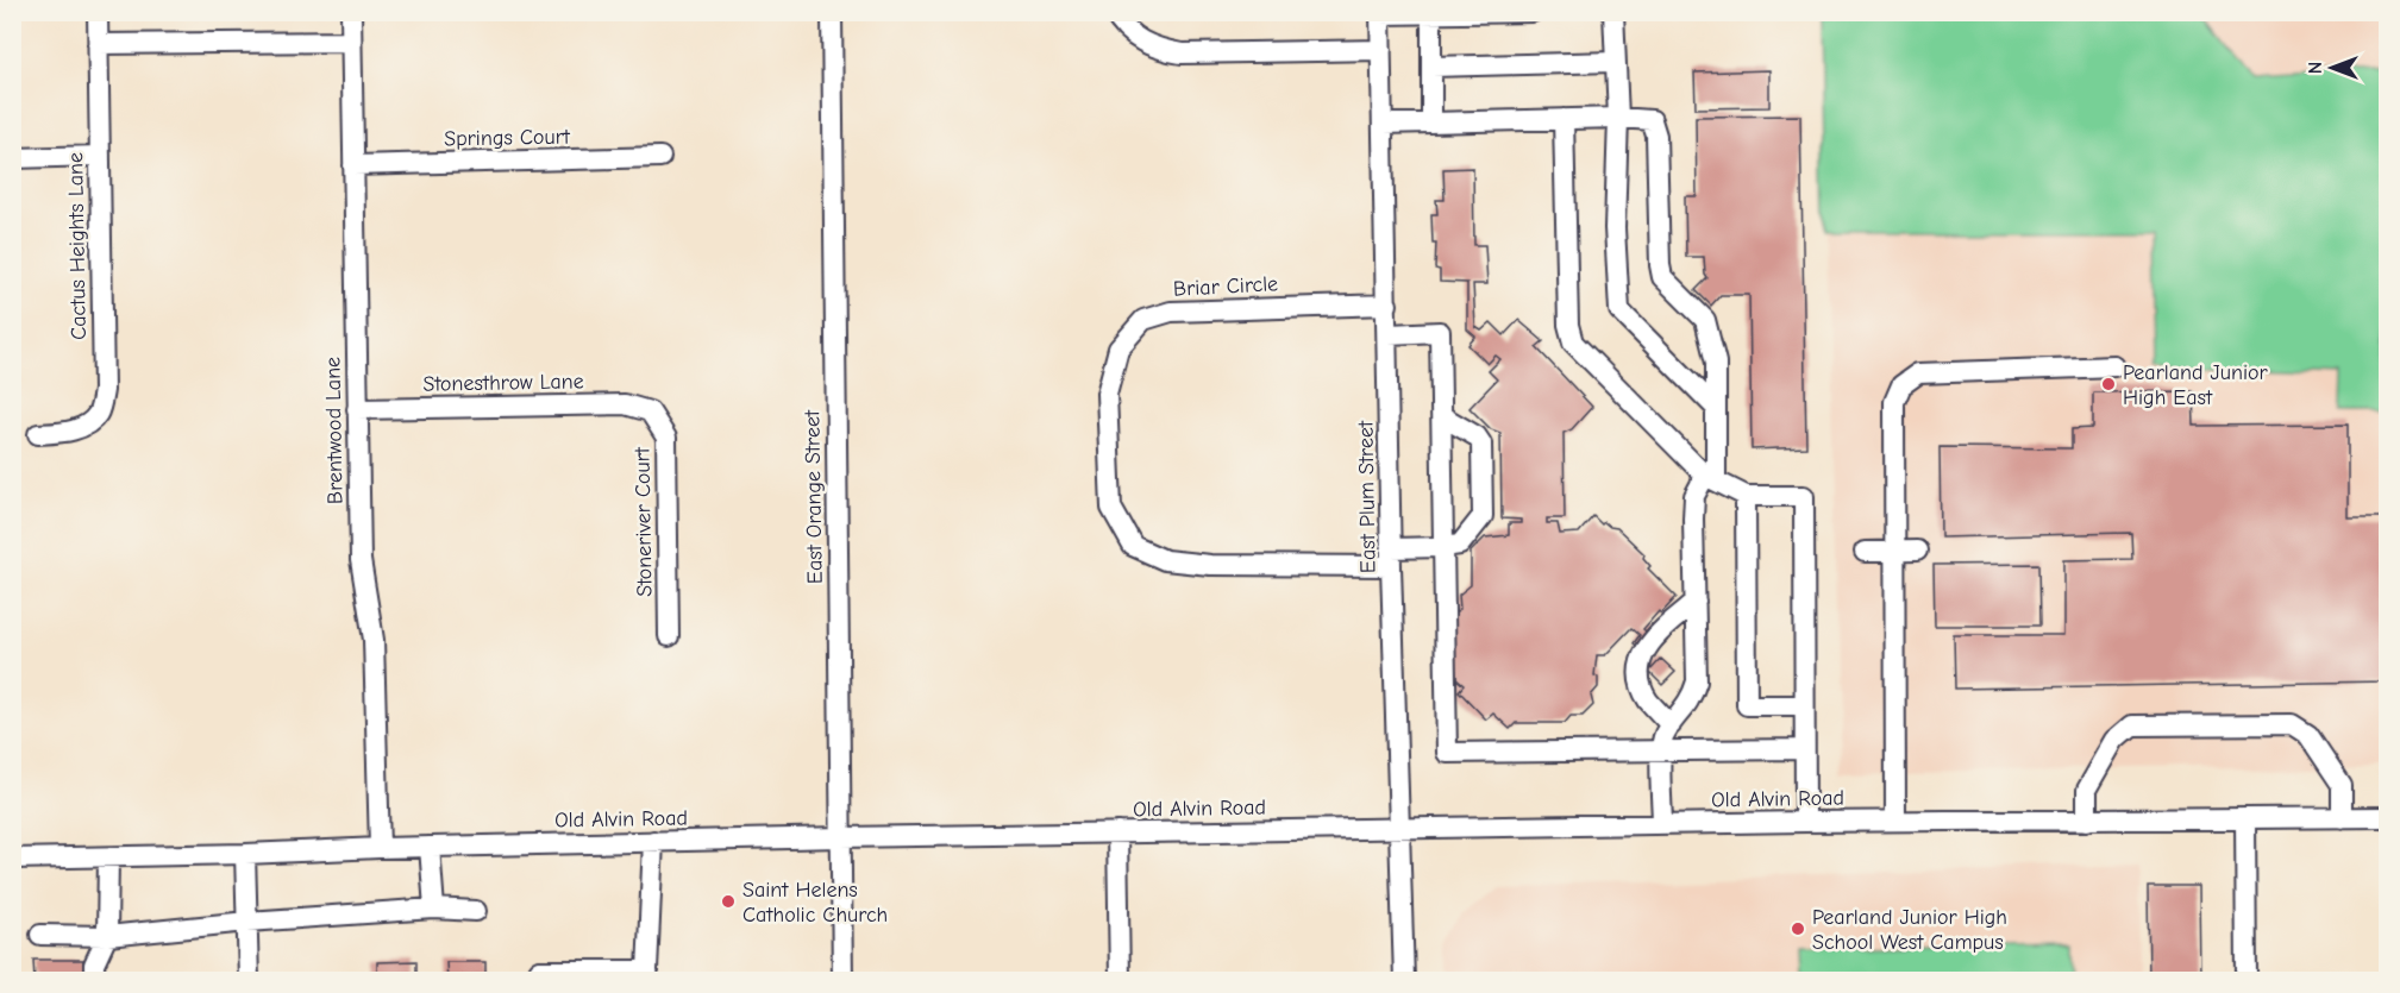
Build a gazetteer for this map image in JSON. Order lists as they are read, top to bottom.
{
  "streets": {
    "street": [
      "Springs Court",
      "Cactus Heights Lane",
      "Briar Circle",
      "Stonesthrow Lane",
      "Brentwood Lane",
      "East Orange Street",
      "East Plum Street",
      "Stoneriver Court",
      "Old Alvin Road"
    ]
  },
  "crossings": [
    ["Springs Court", "Brentwood Lane"],
    ["Briar Circle", "East Plum Street"],
    ["Stonesthrow Lane", "Brentwood Lane"],
    ["Stonesthrow Lane", "Stoneriver Court"],
    ["Brentwood Lane", "Old Alvin Road"],
    ["East Orange Street", "Old Alvin Road"],
    ["East Plum Street", "Old Alvin Road"]
  ],
  "places": ["Pearland Junior High East", "Saint Helens Catholic Church", "Pearland Junior High School West Campus"],
  "north": "left"
}
